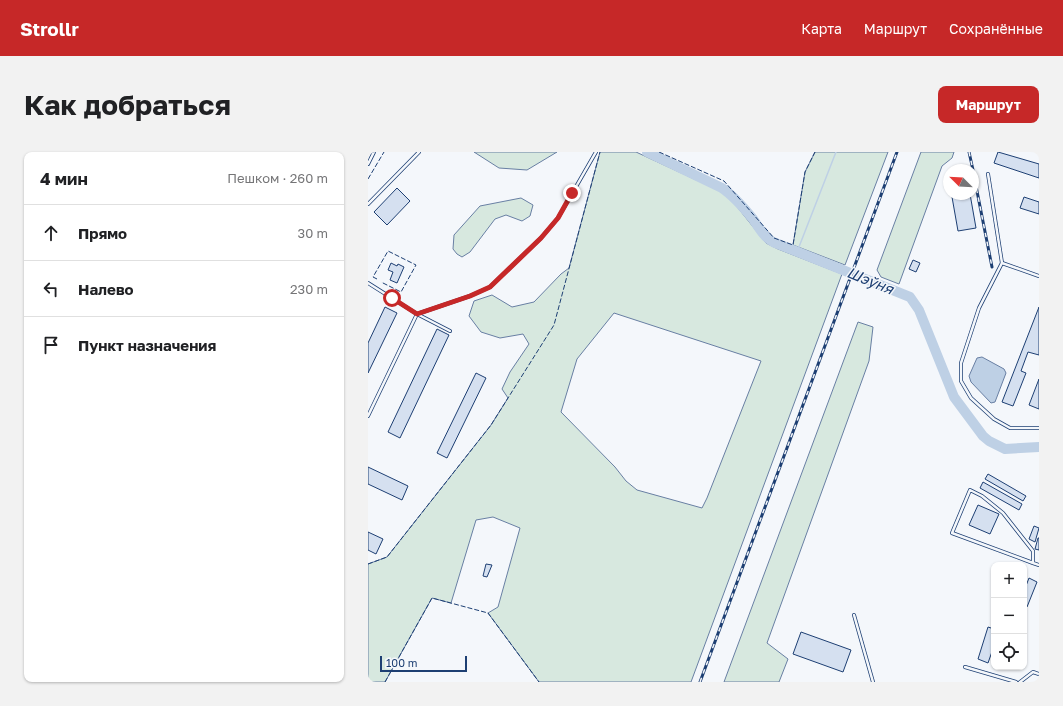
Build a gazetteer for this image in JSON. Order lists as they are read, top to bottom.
{
  "water": ["Шэўня"],
  "scale_bar": "100 m",
  "north": "top left",
  "page": {
    "header": "Strollr",
    "nav": ["Карта", "Маршрут", "Сохранённые"],
    "buttons": "Маршрут",
    "title": "Как добраться",
    "heading": ["4 мин", "Пешком · 260 m"],
    "list": [
      ["Прямо", "30 m"],
      ["Налево", "230 m"],
      "Пункт назначения"
    ],
    "map_buttons": ["+", "−"],
    "scale": "100 m"
  }
}
